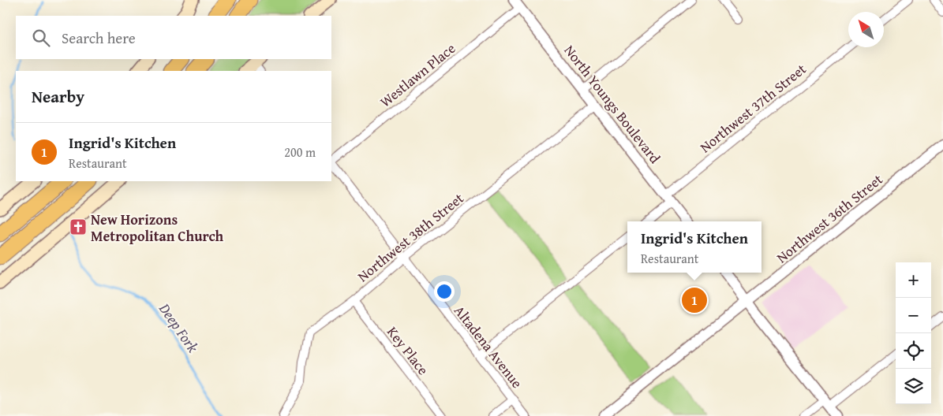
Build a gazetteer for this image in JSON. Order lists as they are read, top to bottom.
{
  "streets": {
    "street": [
      "Westlawn Place",
      "North Youngs Boulevard",
      "Northwest 37th Street",
      "Northwest 36th Street",
      "Northwest 38th Street",
      "Altadena Avenue",
      "Key Place"
    ]
  },
  "crossings": [
    ["Westlawn Place", "North Youngs Boulevard"],
    ["North Youngs Boulevard", "Northwest 37th Street"],
    ["North Youngs Boulevard", "Northwest 38th Street"],
    ["Northwest 38th Street", "Altadena Avenue"],
    ["Northwest 38th Street", "Key Place"]
  ],
  "water": ["Deep Fork"],
  "places": {
    "church": ["New Horizons Metropolitan Church"]
  },
  "north": "top left",
  "page": {
    "search": "Search here",
    "heading": "Nearby",
    "list": [
      {
        "mark": "1",
        "name": "Ingrid's Kitchen",
        "note": "Restaurant",
        "value": "200 m"
      }
    ],
    "popup": ["Ingrid's Kitchen", "Restaurant"],
    "map_buttons": ["+", "−"],
    "pins": "1"
  }
}
